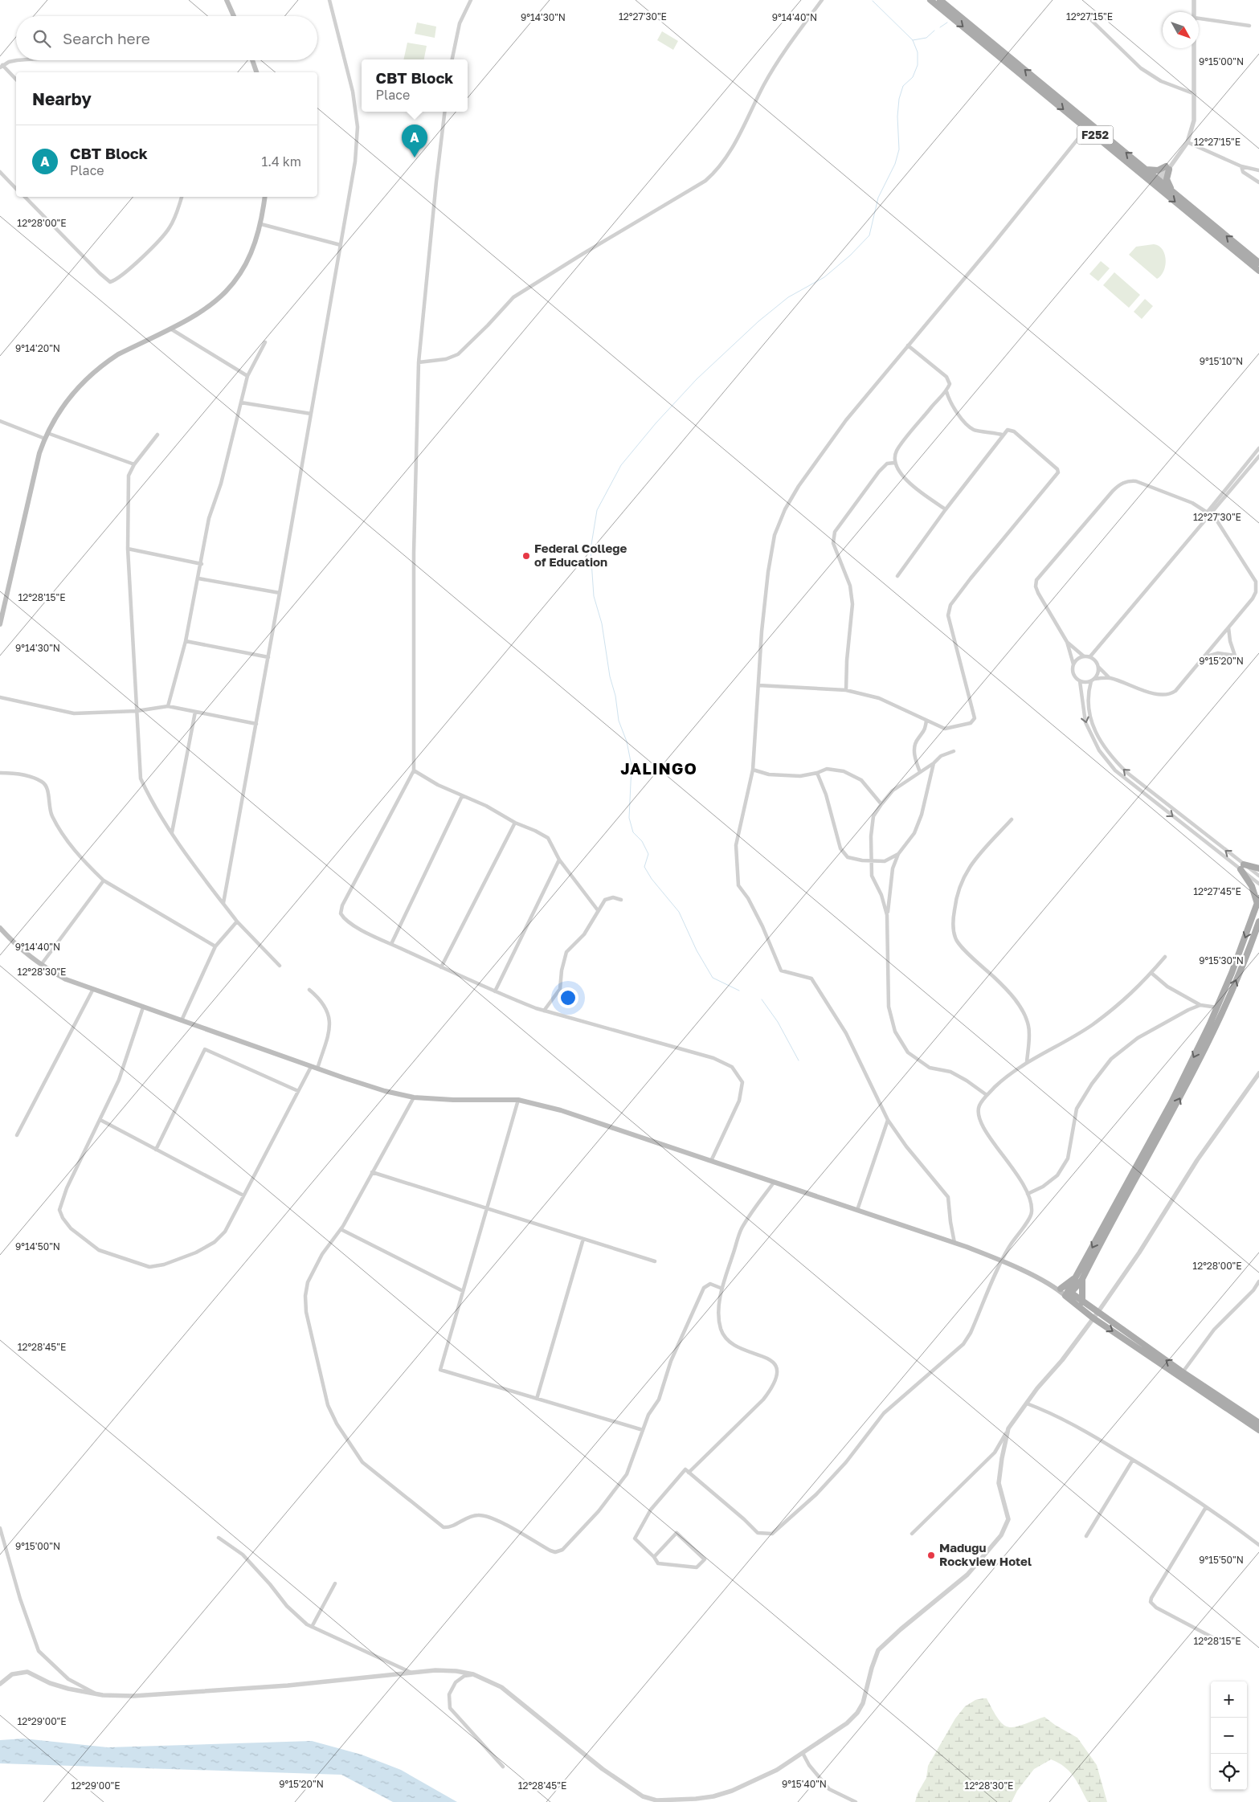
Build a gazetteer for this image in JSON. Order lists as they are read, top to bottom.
{
  "streets": {
    "main road": ["F252"]
  },
  "districts": ["JALINGO"],
  "places": ["Federal College of Education", "Madugu Rockview Hotel"],
  "north": "bottom right",
  "page": {
    "search": "Search here",
    "popup": ["CBT Block", "Place"],
    "heading": "Nearby",
    "pins": "A",
    "list": [
      {
        "mark": "A",
        "name": "CBT Block",
        "note": "Place",
        "value": "1.4 km"
      }
    ],
    "map_buttons": ["+", "−"]
  },
  "coordinates": [
    "12°27'30\"E",
    "12°27'15\"E",
    "9°14'30\"N",
    "9°14'40\"N",
    "9°15'00\"N",
    "12°28'00\"E",
    "9°14'20\"N",
    "9°15'10\"N",
    "12°28'15\"E",
    "9°15'20\"N",
    "12°27'45\"E",
    "9°15'30\"N",
    "12°28'30\"E",
    "9°14'50\"N",
    "12°28'45\"E",
    "9°15'50\"N",
    "12°29'00\"E",
    "9°15'40\"N"
  ]
}
